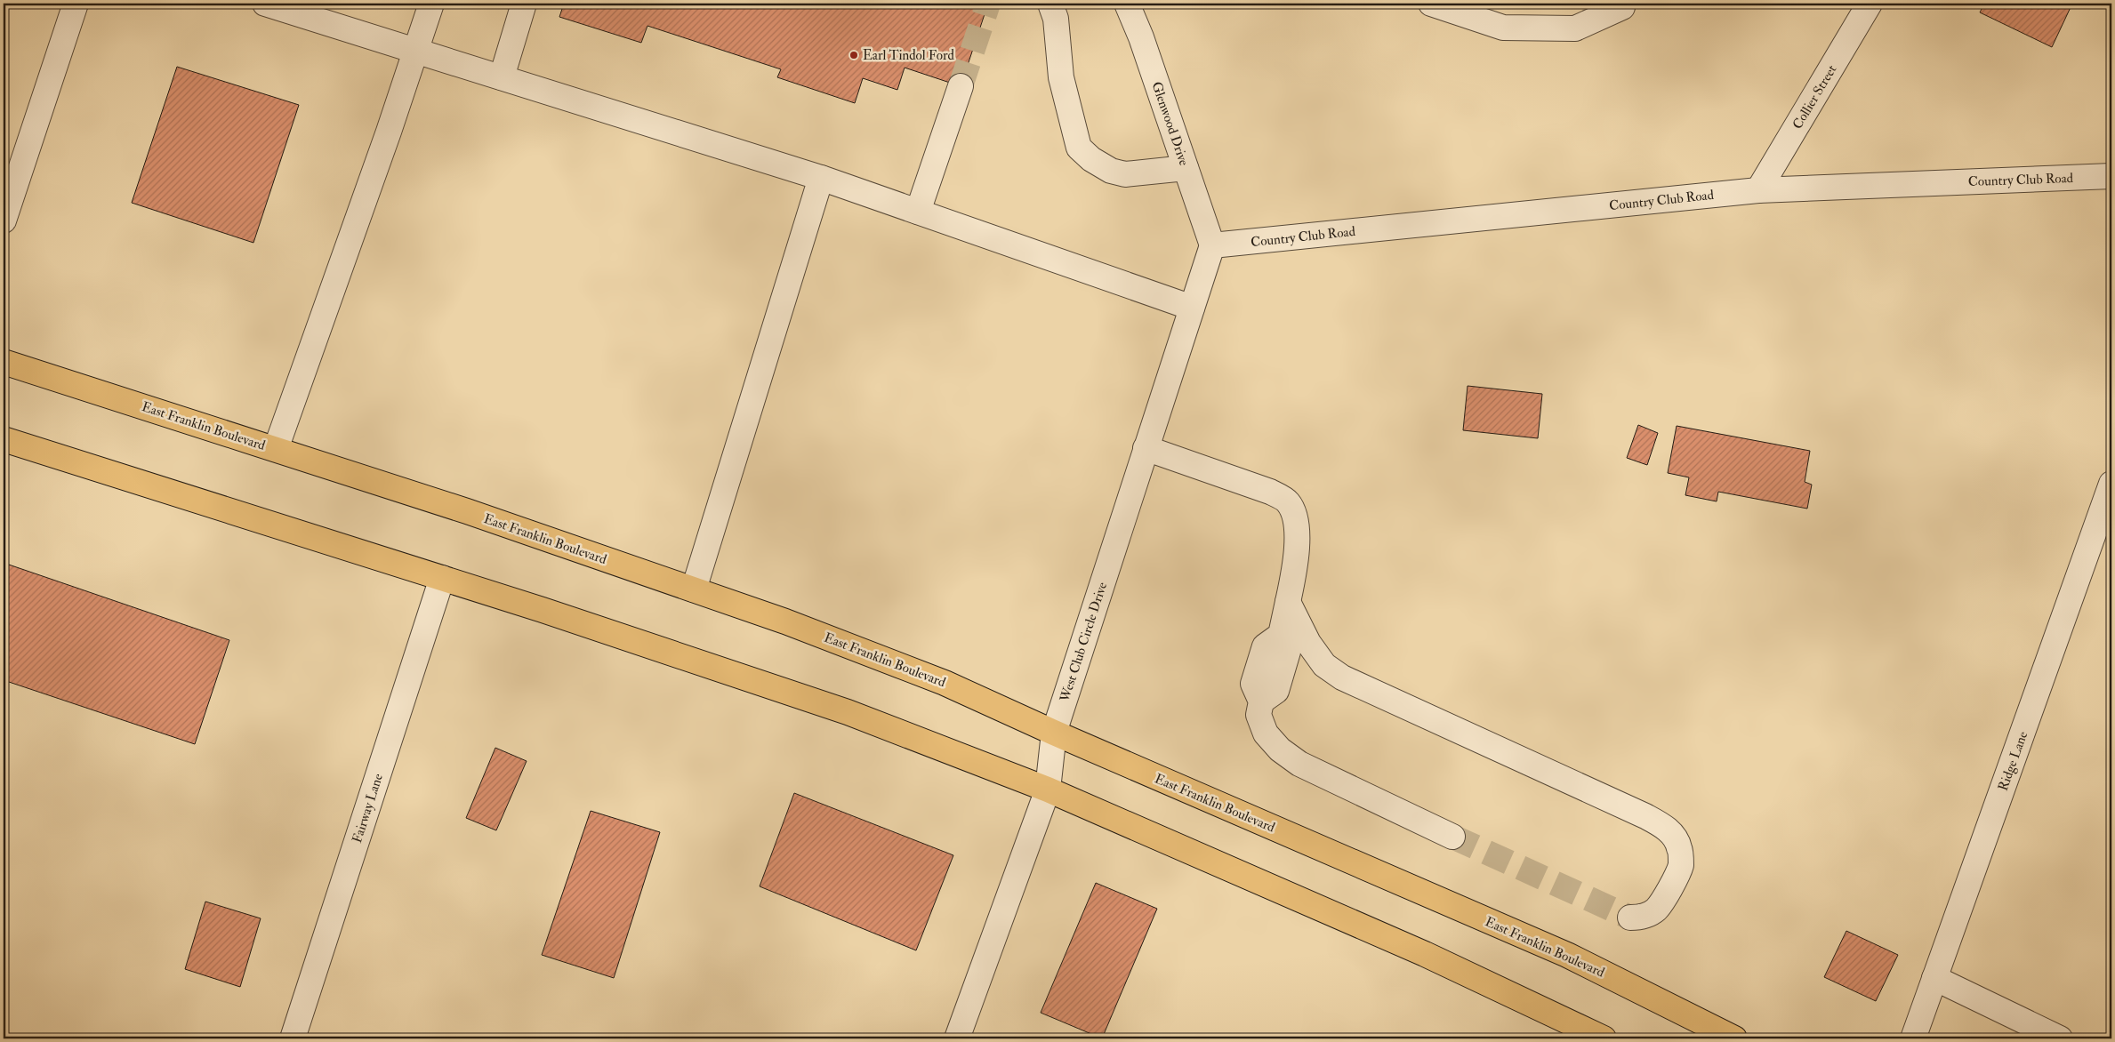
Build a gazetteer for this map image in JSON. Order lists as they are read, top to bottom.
{
  "streets": {
    "main road": ["East Franklin Boulevard"],
    "street": [
      "Collier Street",
      "Glenwood Drive",
      "Country Club Road",
      "West Club Circle Drive",
      "Ridge Lane",
      "Fairway Lane"
    ]
  },
  "crossings": [
    ["Collier Street", "Country Club Road"],
    ["Glenwood Drive", "Country Club Road"],
    ["Glenwood Drive", "West Club Circle Drive"],
    ["Country Club Road", "West Club Circle Drive"],
    ["East Franklin Boulevard", "West Club Circle Drive"]
  ],
  "places": ["Earl Tindol Ford"]
}
